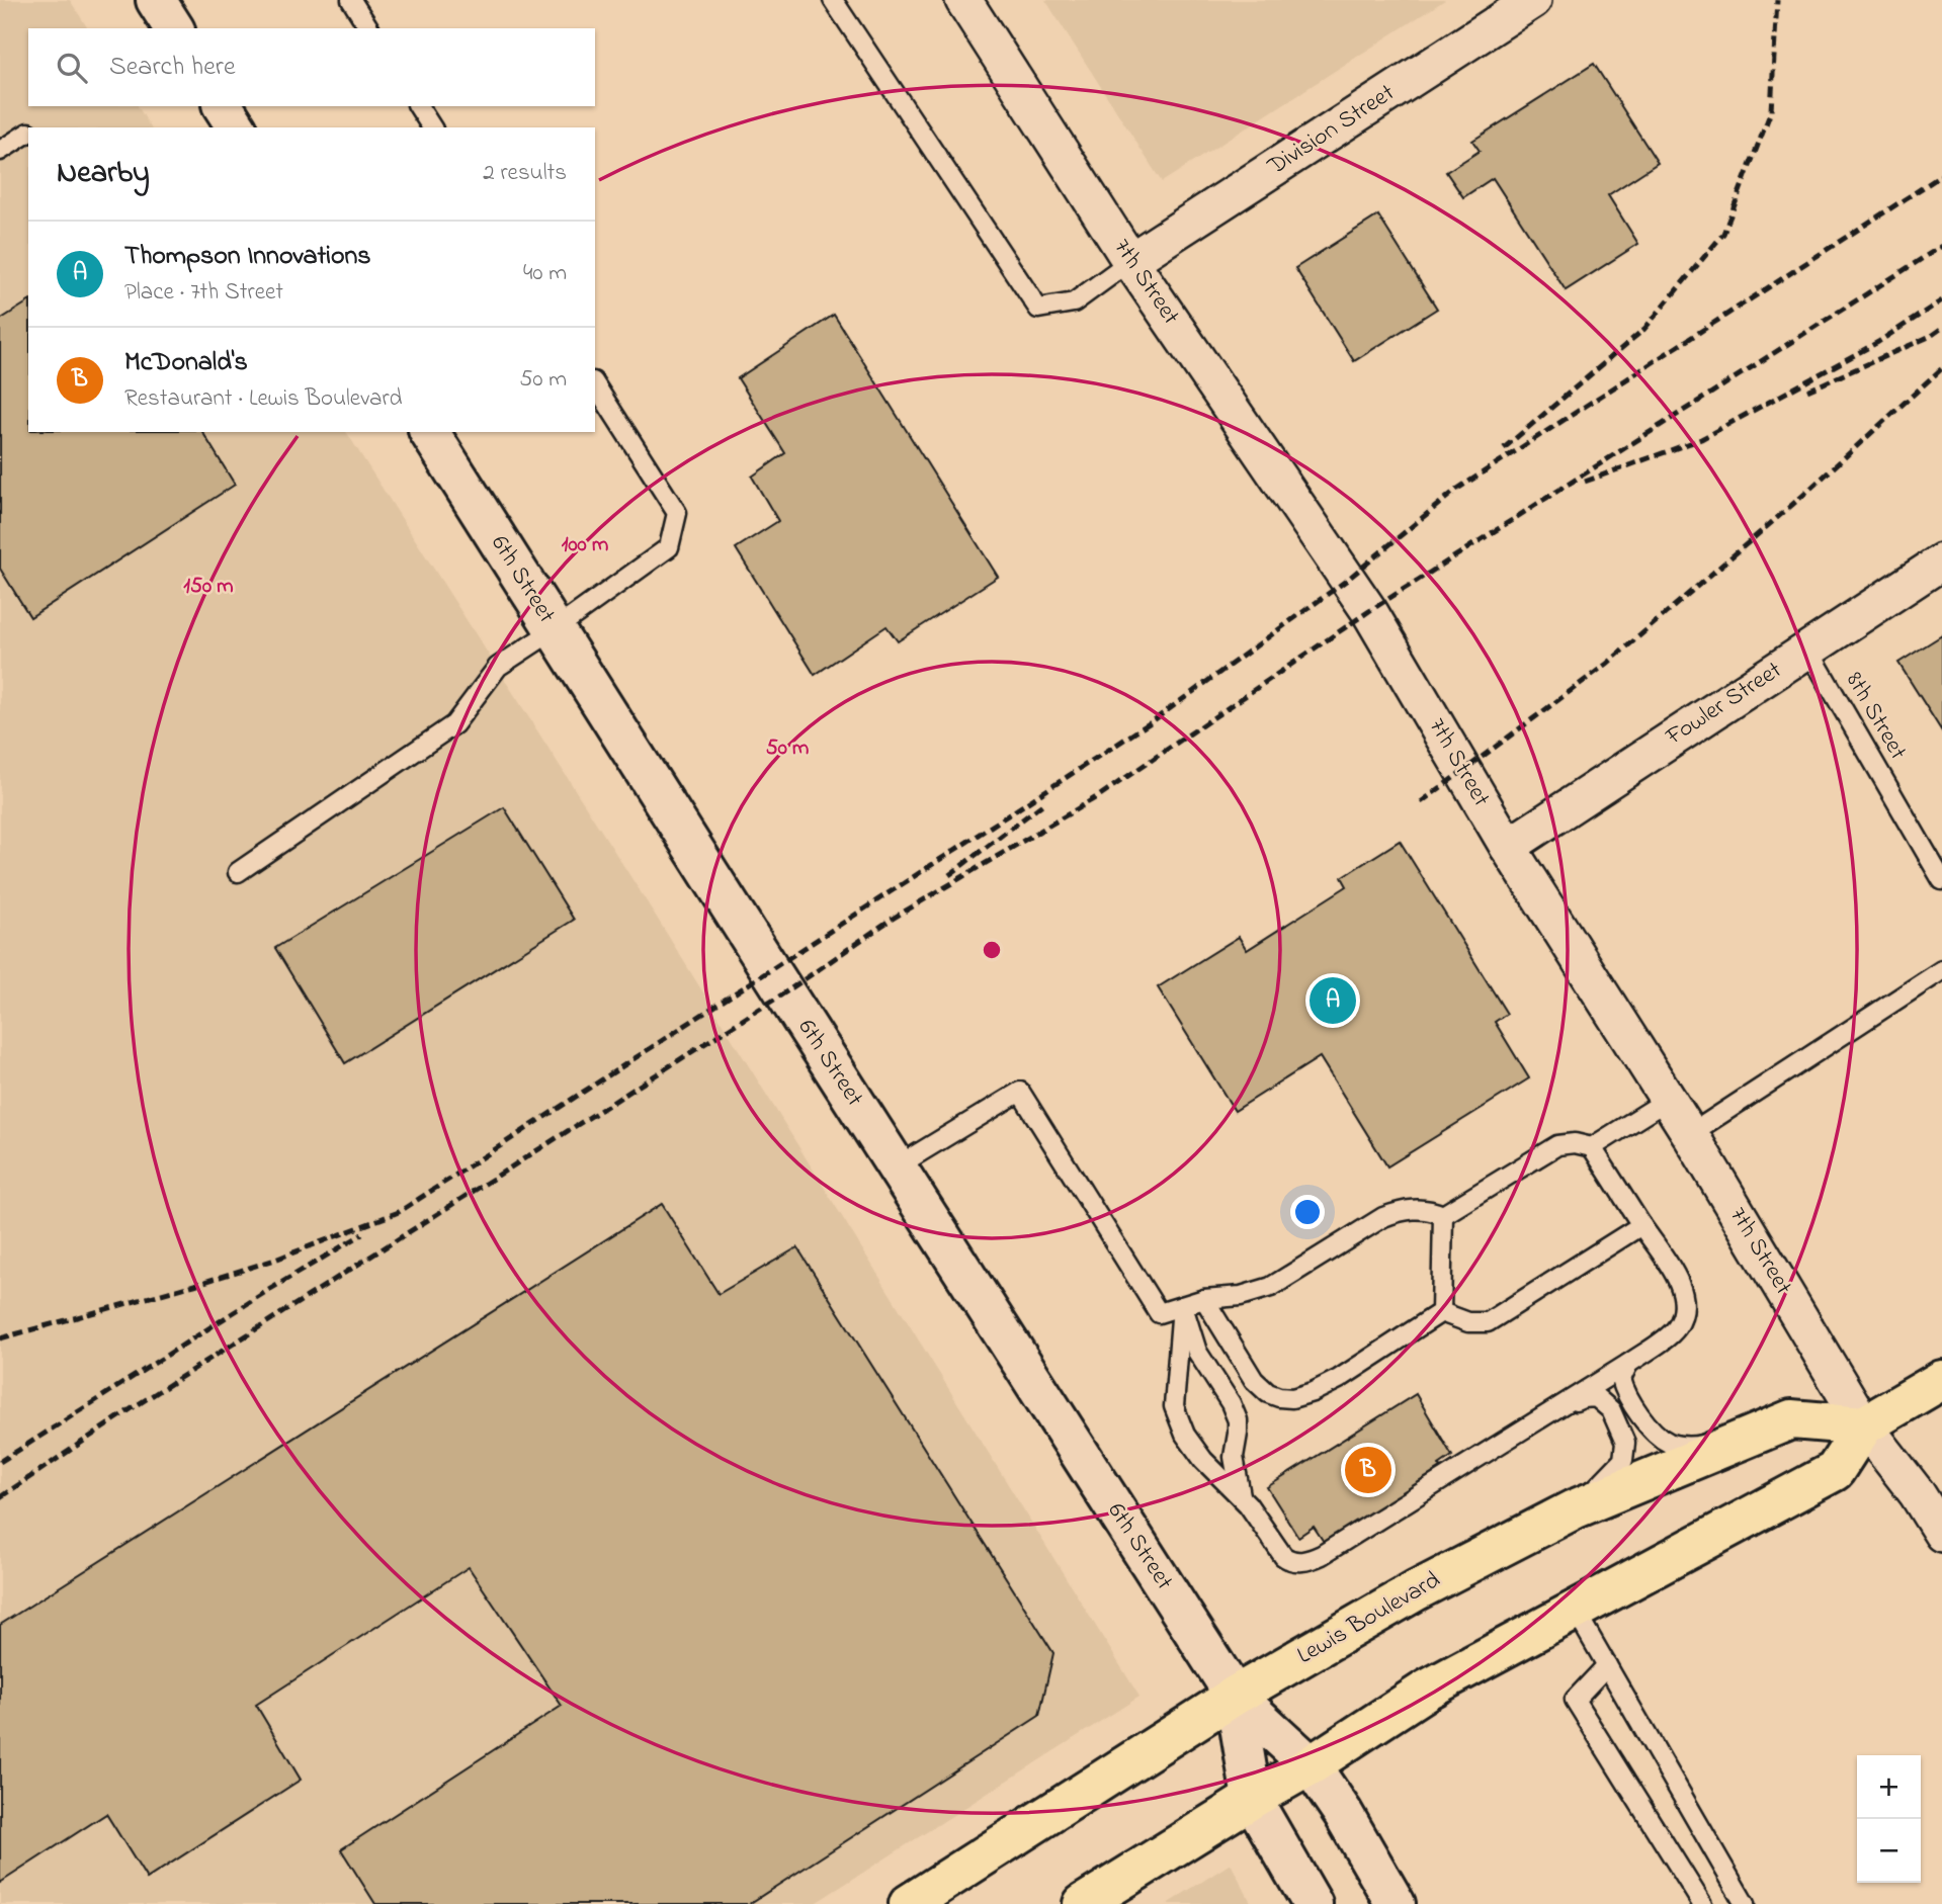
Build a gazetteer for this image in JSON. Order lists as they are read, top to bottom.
{
  "streets": {
    "main road": ["6th Street", "Lewis Boulevard"],
    "street": ["Division Street", "7th Street", "Fowler Street"],
    "lane": ["8th Street"]
  },
  "crossings": [
    ["Division Street", "7th Street"],
    ["7th Street", "Fowler Street"],
    ["7th Street", "Lewis Boulevard"],
    ["6th Street", "Lewis Boulevard"],
    ["Fowler Street", "8th Street"]
  ],
  "page": {
    "search": "Search here",
    "heading": ["Nearby", "2 results"],
    "list": [
      {
        "mark": "A",
        "name": "Thompson Innovations",
        "note": "Place · 7th Street",
        "value": "40 m"
      },
      {
        "mark": "B",
        "name": "McDonald's",
        "note": "Restaurant · Lewis Boulevard",
        "value": "50 m"
      }
    ],
    "pins": ["A", "B"],
    "map_buttons": ["+", "−"]
  },
  "rings": ["100 m", "150 m", "50 m"]
}
